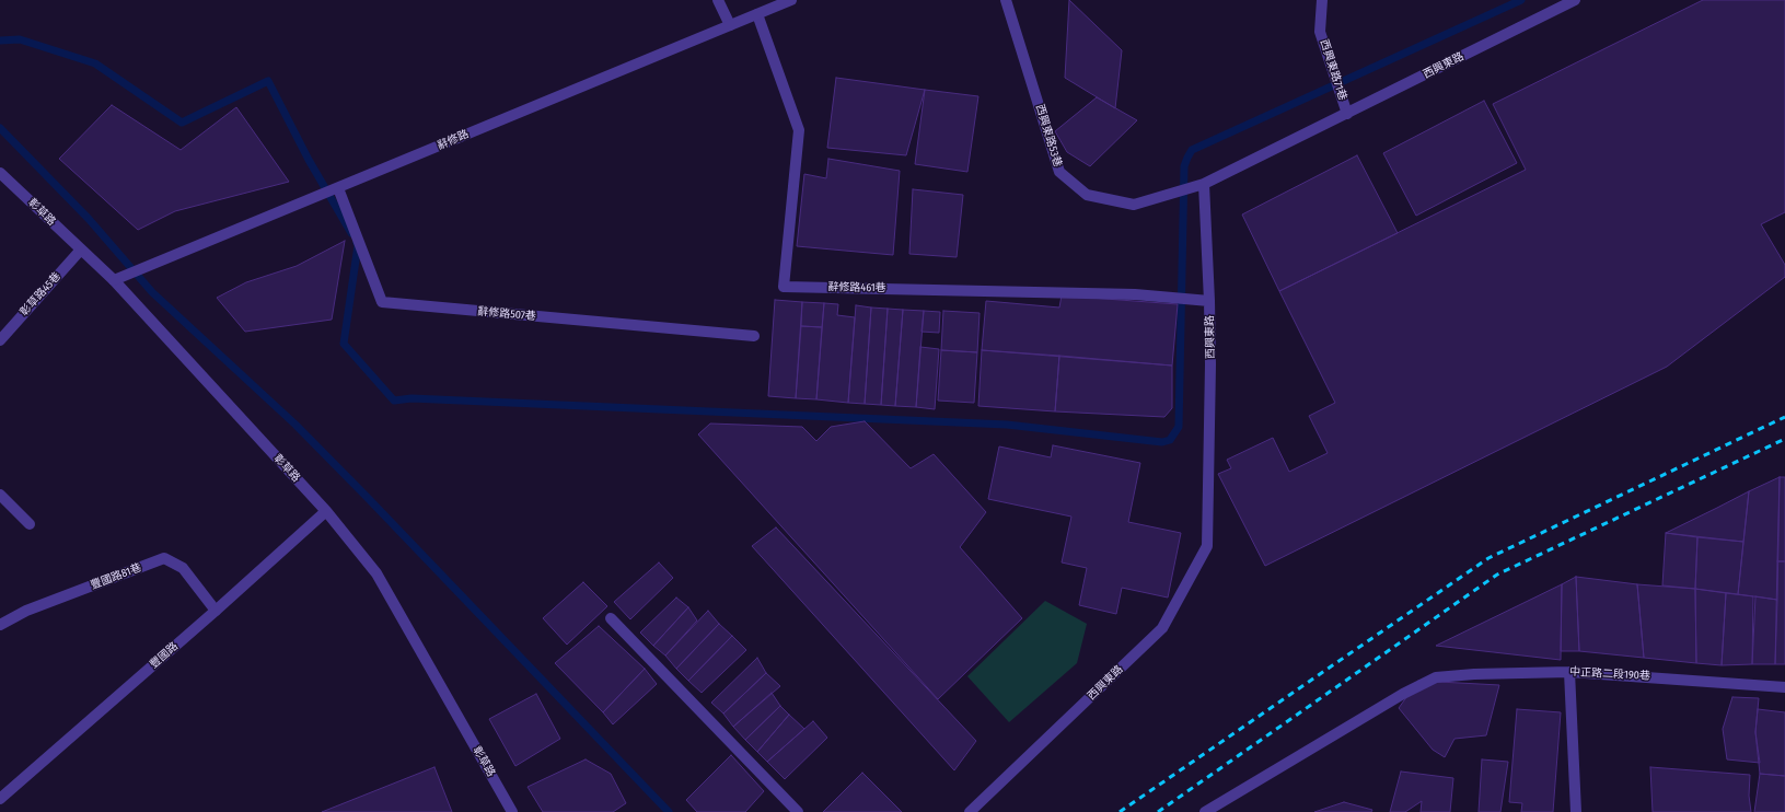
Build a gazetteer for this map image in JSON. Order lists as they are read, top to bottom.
{
  "streets": {
    "street": [
      "西興東路",
      "西興東路71巷",
      "西興東路53巷",
      "辭修路",
      "彰草路",
      "辭修路461巷",
      "彰草路45巷",
      "辭修路507巷",
      "豐國路81巷",
      "豐國路",
      "中正路二段190巷"
    ]
  },
  "crossings": [
    ["西興東路", "西興東路71巷"],
    ["西興東路", "西興東路53巷"],
    ["西興東路", "辭修路461巷"],
    ["辭修路", "彰草路"],
    ["辭修路", "辭修路461巷"],
    ["辭修路", "辭修路507巷"],
    ["彰草路", "彰草路45巷"],
    ["彰草路", "豐國路"],
    ["豐國路81巷", "豐國路"]
  ]
}
